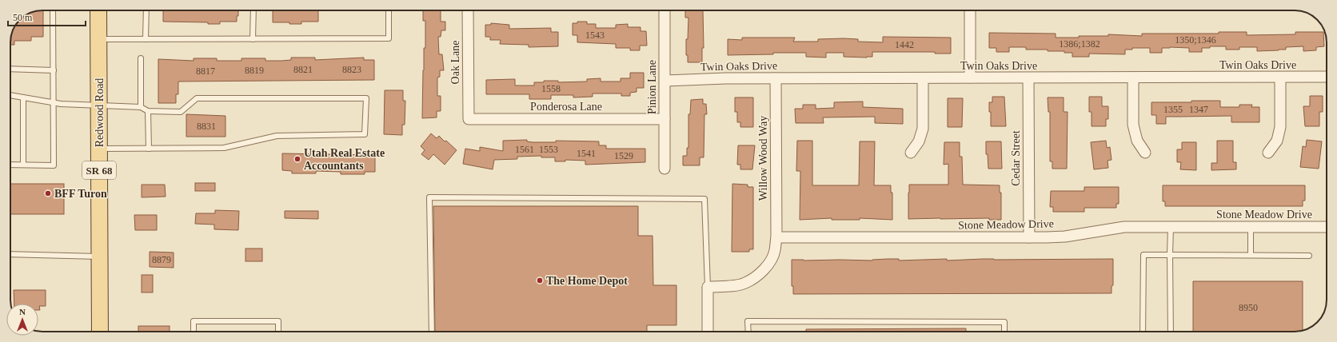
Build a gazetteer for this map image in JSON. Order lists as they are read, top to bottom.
{
  "streets": {
    "main road": ["Redwood Road", "SR 68"],
    "street": [
      "Oak Lane",
      "Twin Oaks Drive",
      "Pinion Lane",
      "Ponderosa Lane",
      "Willow Wood Way",
      "Cedar Street",
      "Stone Meadow Drive"
    ]
  },
  "crossings": [
    ["Oak Lane", "Ponderosa Lane"],
    ["Twin Oaks Drive", "Pinion Lane"],
    ["Twin Oaks Drive", "Willow Wood Way"],
    ["Twin Oaks Drive", "Cedar Street"],
    ["Pinion Lane", "Ponderosa Lane"],
    ["Willow Wood Way", "Stone Meadow Drive"],
    ["Cedar Street", "Stone Meadow Drive"]
  ],
  "places": ["Utah Real Estate Accountants", "BFF Turon", "The Home Depot"],
  "house_numbers": [
    "1543",
    "1350;1346",
    "1386;1382",
    "1442",
    "8821",
    "8823",
    "8819",
    "8817",
    "1558",
    "1355",
    "1347",
    "8831",
    "1561",
    "1553",
    "1541",
    "1529",
    "8879",
    "8950"
  ],
  "scale_bar": "50 m",
  "north": "top"
}
